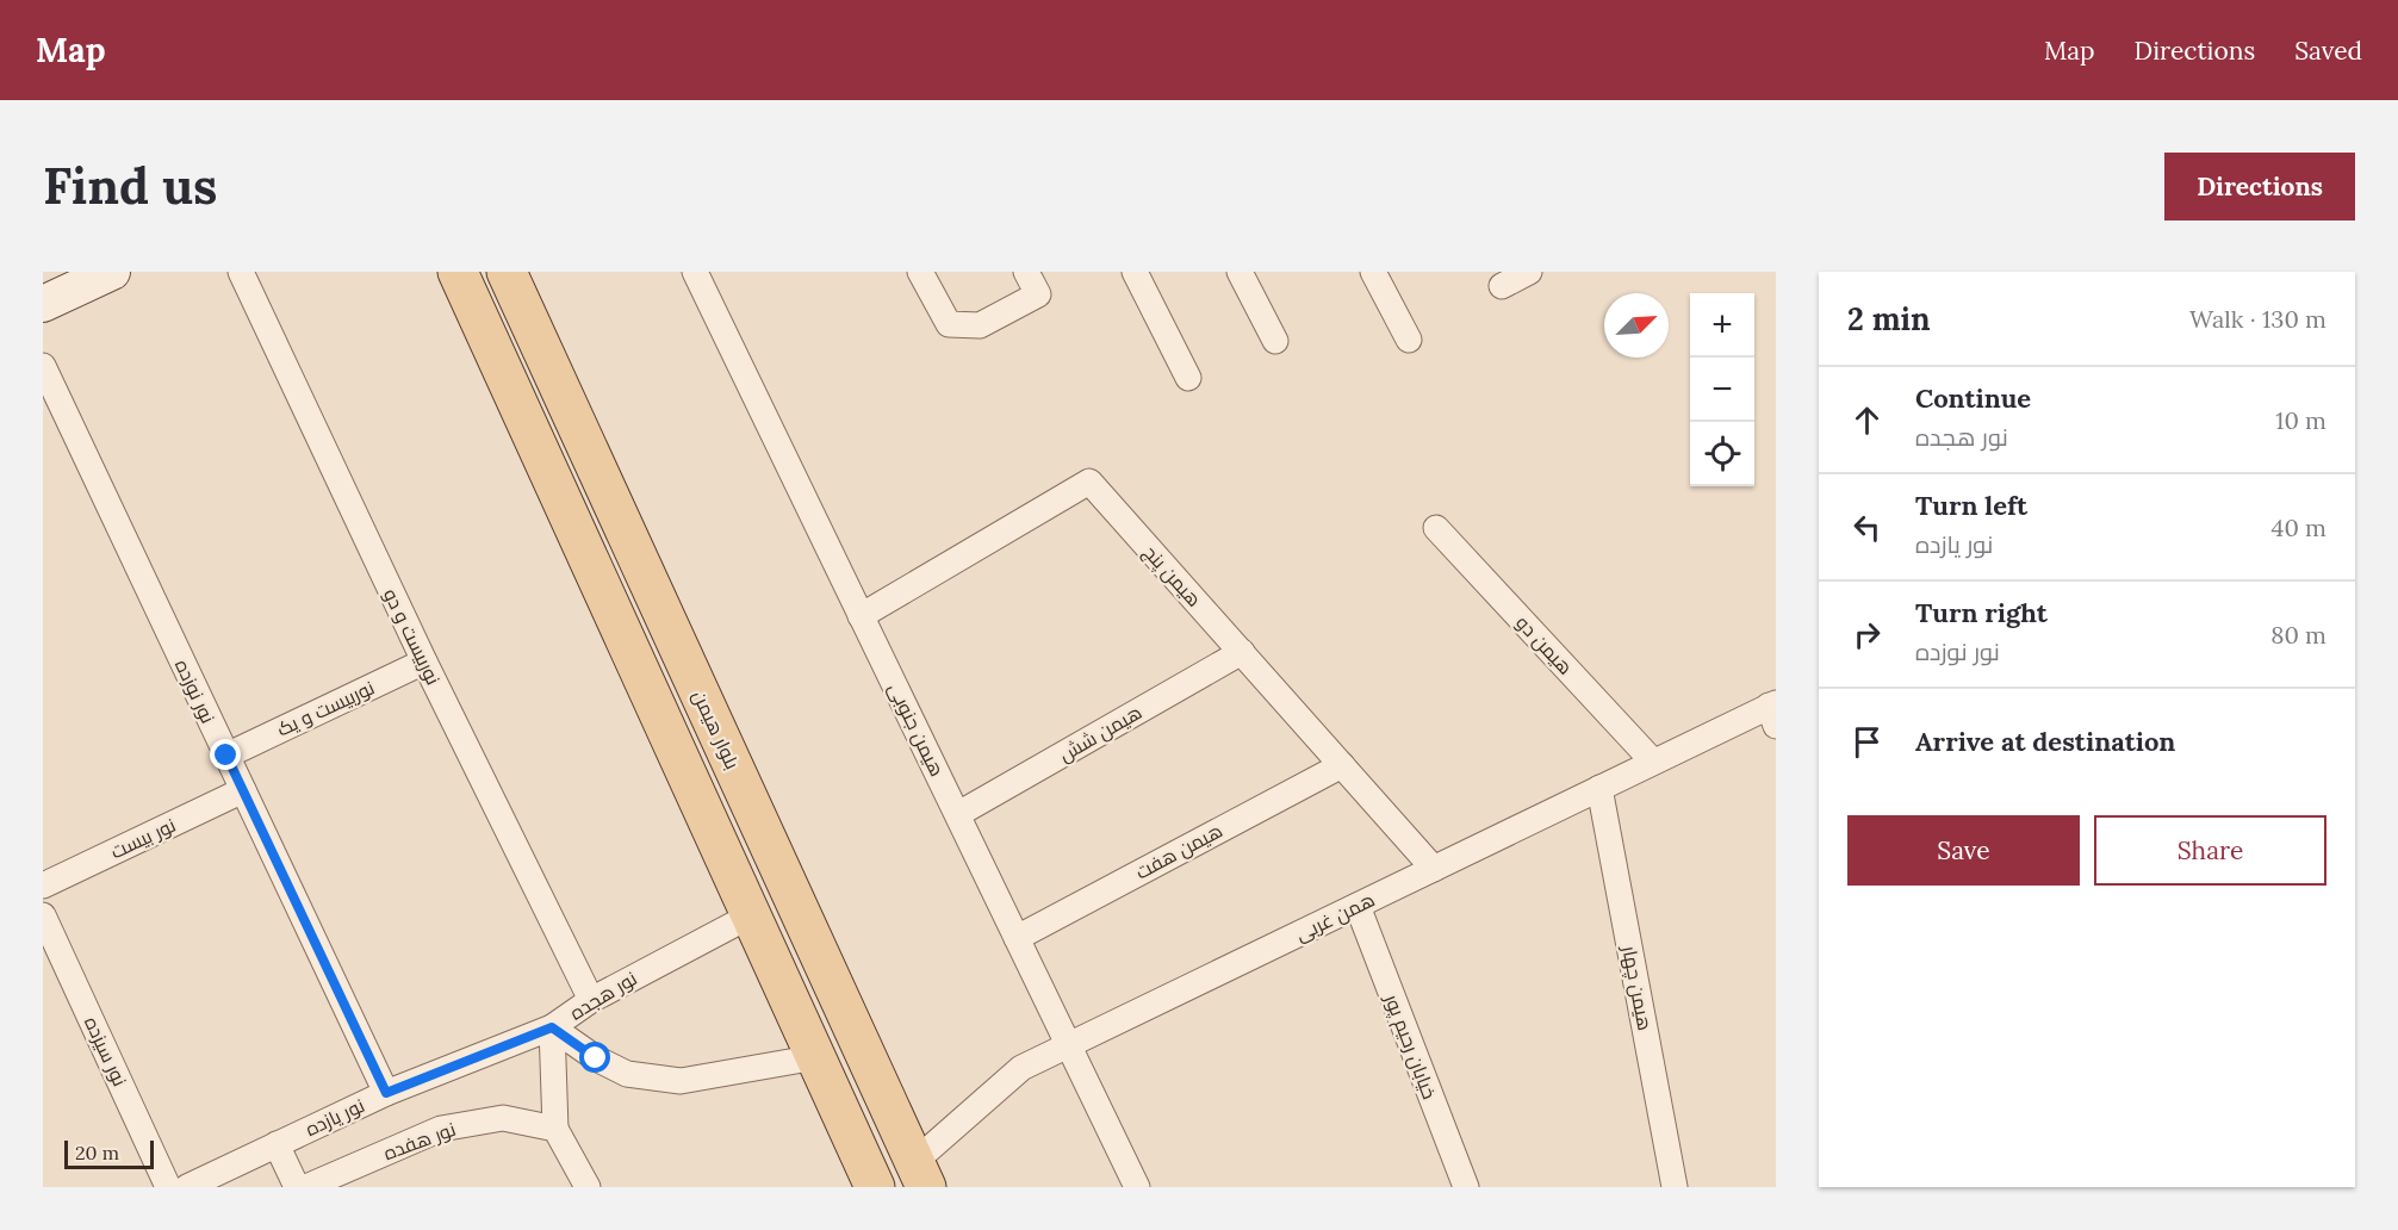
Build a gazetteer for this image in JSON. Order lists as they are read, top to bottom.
{
  "streets": {
    "main road": ["بلوار هیمن"],
    "street": [
      "هیمن پنج",
      "نوربیست و دو",
      "هیمن دو",
      "نور نوزده",
      "نوربیست و یک",
      "هیمن جنوبی",
      "هیمن شش",
      "نور بیست",
      "هیمن هفت",
      "همن غربی",
      "هیمن چهار",
      "نور هجده",
      "خیابان رحیم پور",
      "نور سیزده",
      "نور یازده",
      "نور هفده"
    ]
  },
  "crossings": [
    ["هیمن پنج", "هیمن جنوبی"],
    ["هیمن پنج", "هیمن شش"],
    ["هیمن پنج", "هیمن هفت"],
    ["هیمن پنج", "همن غربی"],
    ["نوربیست و دو", "نوربیست و یک"],
    ["نوربیست و دو", "نور هجده"],
    ["هیمن دو", "همن غربی"],
    ["نور نوزده", "نوربیست و یک"],
    ["نور نوزده", "نور بیست"],
    ["نور نوزده", "نور یازده"],
    ["بلوار هیمن", "همن غربی"],
    ["هیمن جنوبی", "هیمن شش"],
    ["هیمن جنوبی", "هیمن هفت"],
    ["هیمن جنوبی", "همن غربی"],
    ["همن غربی", "هیمن چهار"],
    ["همن غربی", "خیابان رحیم پور"],
    ["نور هجده", "نور یازده"]
  ],
  "scale_bar": "20 m",
  "north": "top right",
  "page": {
    "header": "Map",
    "nav": ["Map", "Directions", "Saved"],
    "buttons": [
      "Directions",
      ["Save", "Share"]
    ],
    "title": "Find us",
    "heading": ["2 min", "Walk · 130 m"],
    "map_buttons": ["+", "−"],
    "list": [
      ["Continue", "نور هجده", "10 m"],
      ["Turn left", "نور یازده", "40 m"],
      ["Turn right", "نور نوزده", "80 m"],
      "Arrive at destination"
    ],
    "scale": "20 m"
  }
}
